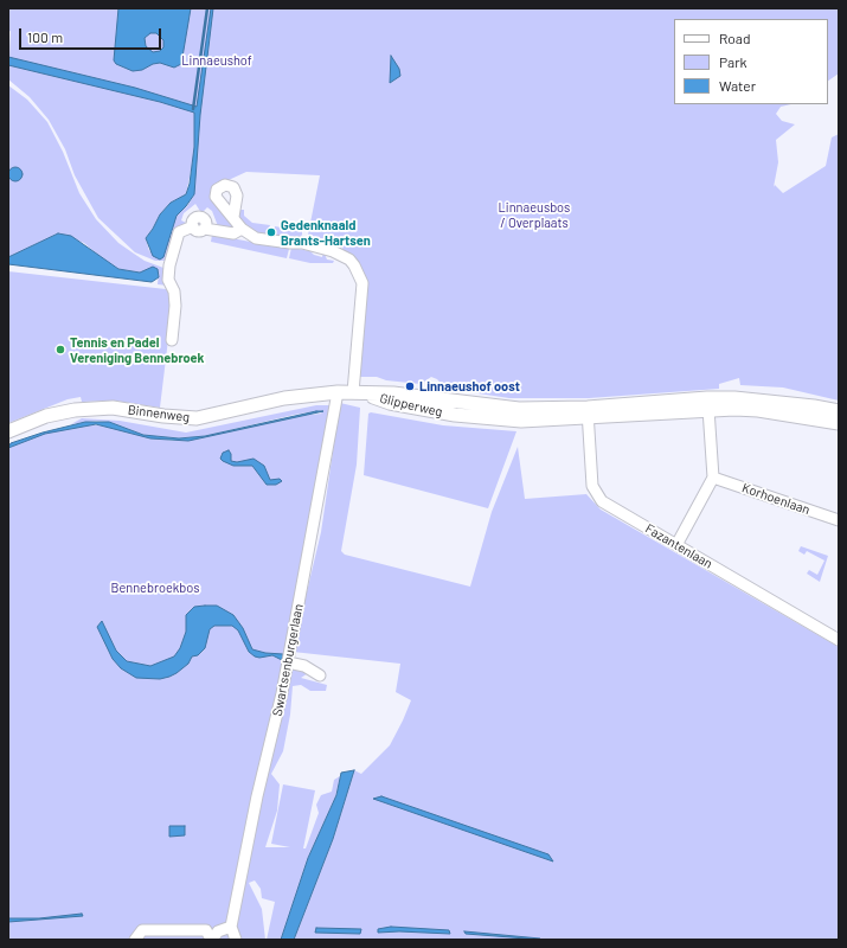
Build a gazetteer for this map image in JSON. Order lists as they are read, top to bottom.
{
  "streets": {
    "street": [
      "Glipperweg",
      "Binnenweg",
      "Korhoenlaan",
      "Fazantenlaan",
      "Swartsenburgerlaan"
    ]
  },
  "crossings": [
    ["Glipperweg", "Binnenweg"],
    ["Glipperweg", "Fazantenlaan"],
    ["Binnenweg", "Swartsenburgerlaan"]
  ],
  "parks": ["Linnaeushof", "Linnaeusbos / Overplaats", "Bennebroekbos"],
  "places": ["Gedenknaald Brants-Hartsen", "Tennis en Padel Vereniging Bennebroek", "Linnaeushof oost"],
  "legend": ["Road", "Park", "Water"],
  "scale_bar": "100 m"
}
